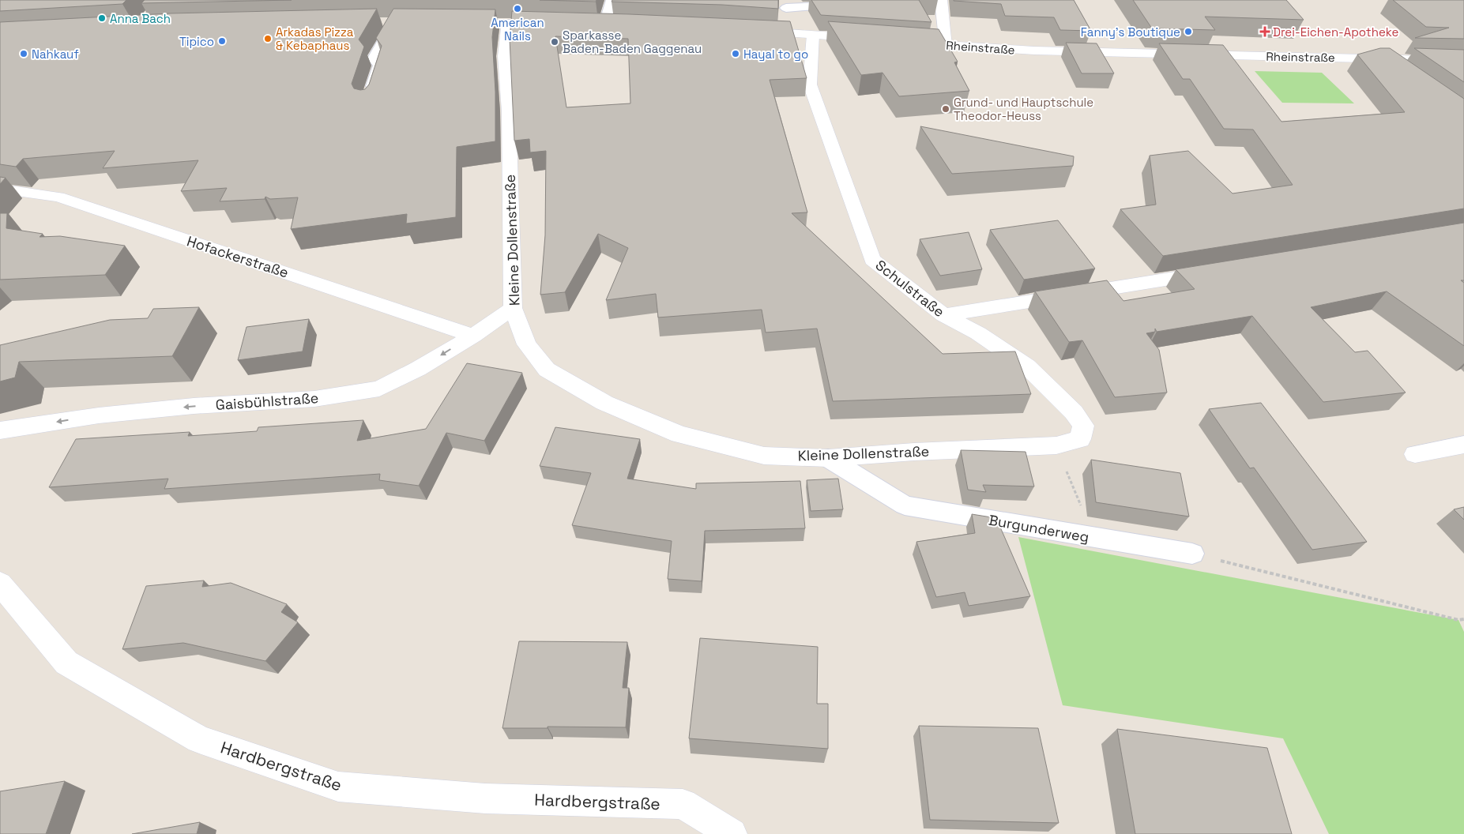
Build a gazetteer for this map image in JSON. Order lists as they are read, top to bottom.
{
  "streets": {
    "street": [
      "Rheinstraße",
      "Kleine Dollenstraße",
      "Hofackerstraße",
      "Schulstraße",
      "Gaisbühlstraße",
      "Hardbergstraße"
    ],
    "lane": ["Burgunderweg"]
  },
  "crossings": [
    ["Kleine Dollenstraße", "Schulstraße"],
    ["Kleine Dollenstraße", "Gaisbühlstraße"],
    ["Kleine Dollenstraße", "Burgunderweg"],
    ["Hofackerstraße", "Gaisbühlstraße"]
  ],
  "one_way": ["Gaisbühlstraße"],
  "places": {
    "other": [
      "American Nails",
      "Anna Bach",
      "Fanny's Boutique",
      "Arkadas Pizza & Kebaphaus",
      "Tipico",
      "Sparkasse Baden-Baden Gaggenau",
      "Nahkauf",
      "Hayal to go",
      "Grund- und Hauptschule Theodor-Heuss"
    ],
    "health": ["Drei-Eichen-Apotheke"]
  }
}
